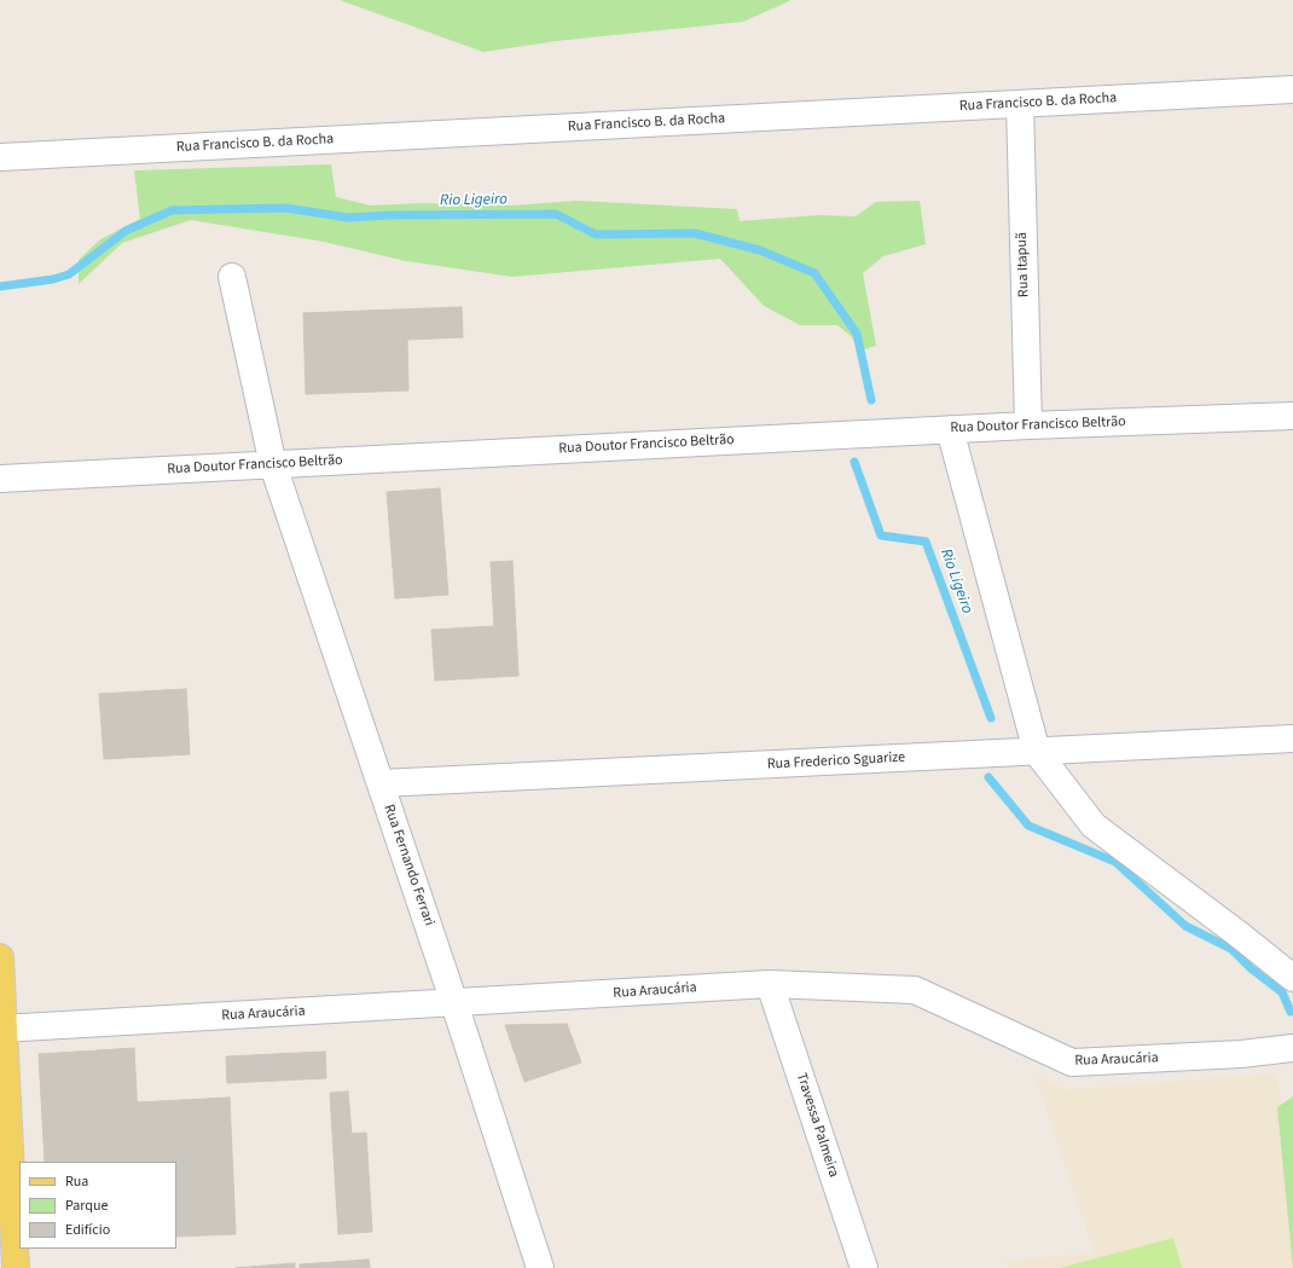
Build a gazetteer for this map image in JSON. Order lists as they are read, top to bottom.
{
  "streets": {
    "street": [
      "Rua Francisco B. da Rocha",
      "Rua Itapuã",
      "Rua Doutor Francisco Beltrão",
      "Rua Frederico Sguarize",
      "Rua Fernando Ferrari",
      "Rua Araucária",
      "Travessa Palmeira"
    ]
  },
  "crossings": [
    ["Rua Francisco B. da Rocha", "Rua Itapuã"],
    ["Rua Itapuã", "Rua Doutor Francisco Beltrão"],
    ["Rua Doutor Francisco Beltrão", "Rua Fernando Ferrari"],
    ["Rua Frederico Sguarize", "Rua Fernando Ferrari"],
    ["Rua Fernando Ferrari", "Rua Araucária"],
    ["Rua Araucária", "Travessa Palmeira"]
  ],
  "water": ["Rio Ligeiro"],
  "legend": ["Rua", "Parque", "Edifício"]
}
